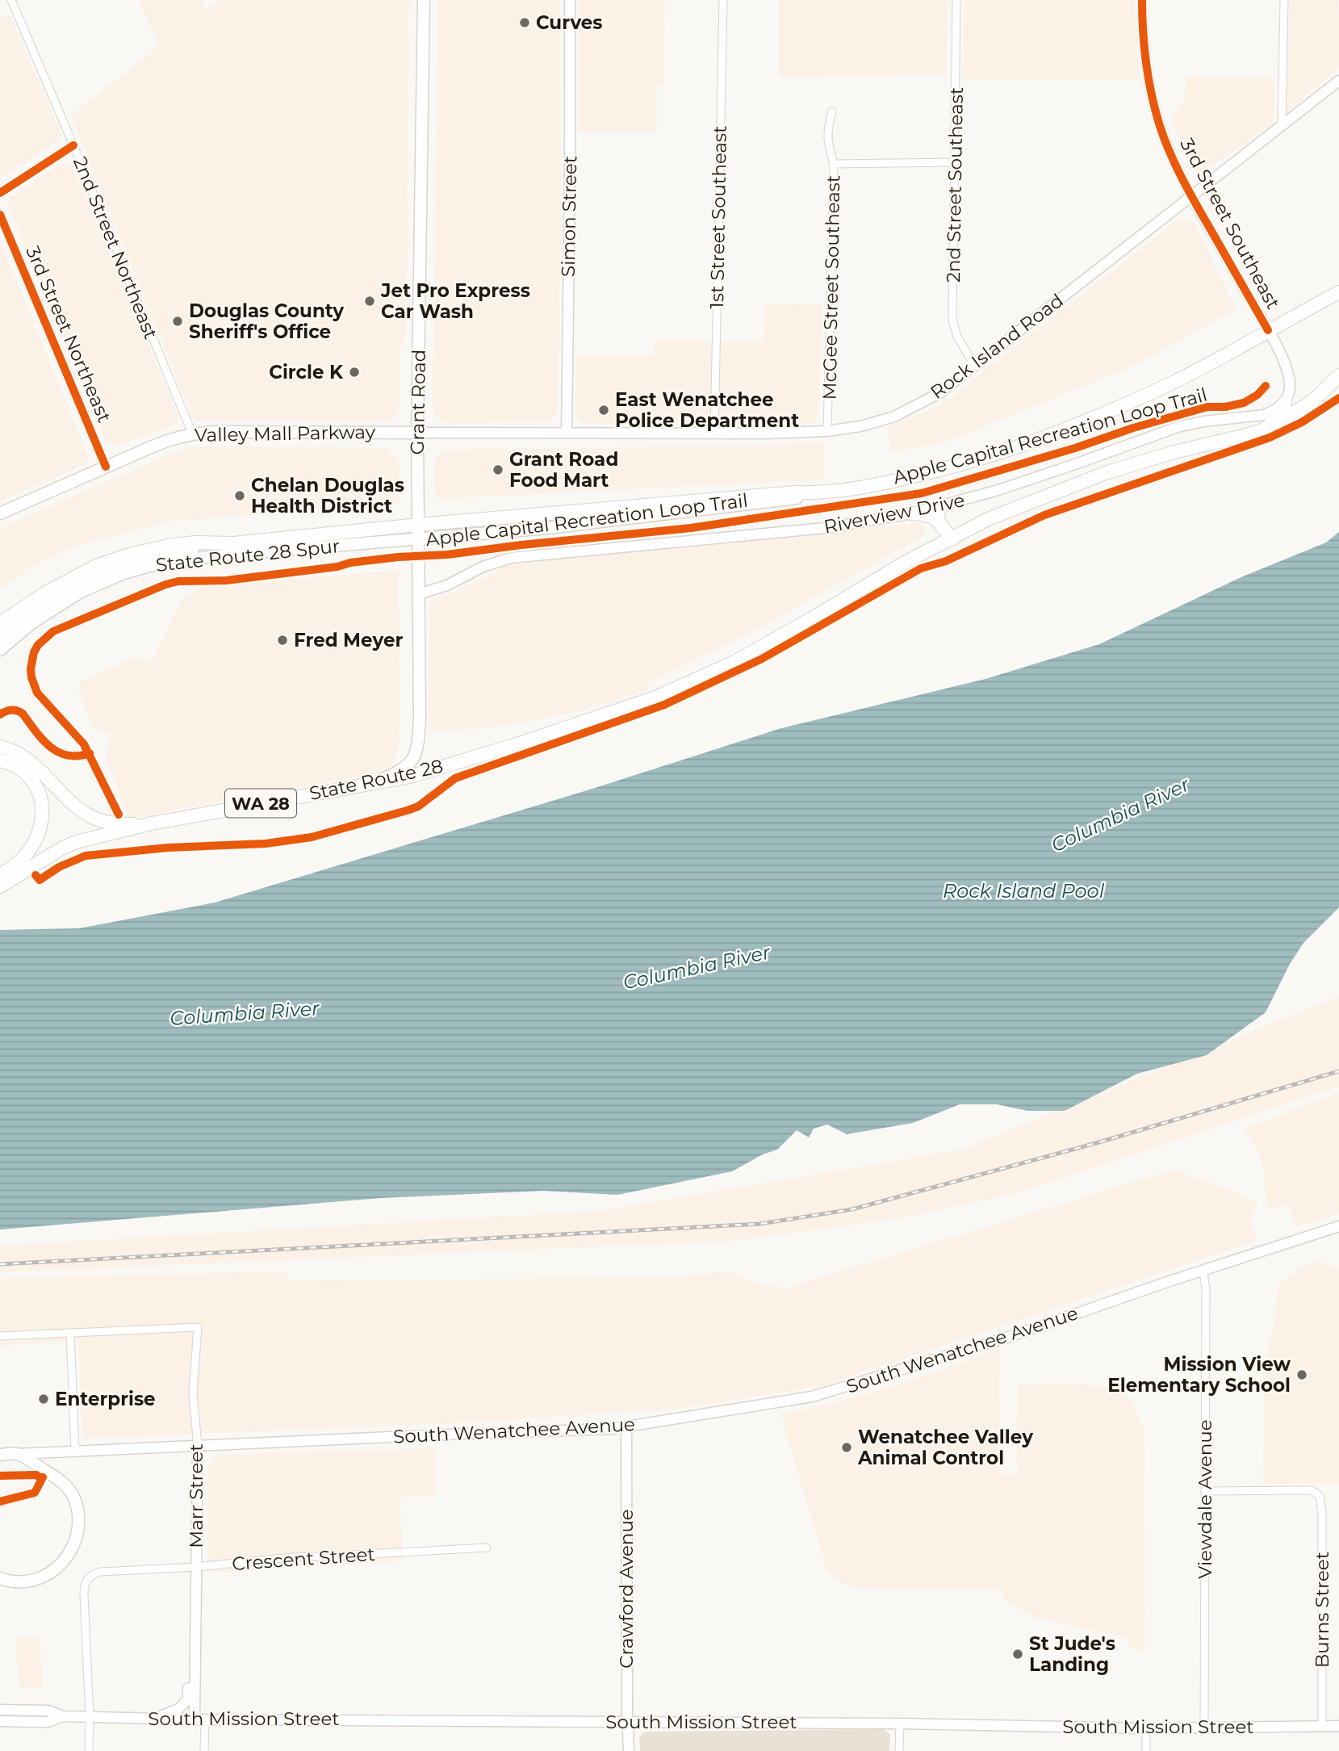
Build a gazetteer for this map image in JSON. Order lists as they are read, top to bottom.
{
  "streets": {
    "highway": ["State Route 28", "WA 28"],
    "main road": [
      "Simon Street",
      "3rd Street Southeast",
      "3rd Street Northeast",
      "Rock Island Road",
      "Grant Road",
      "Valley Mall Parkway",
      "Riverview Drive",
      "State Route 28 Spur",
      "South Wenatchee Avenue",
      "Marr Street",
      "Crawford Avenue",
      "South Mission Street"
    ],
    "street": [
      "2nd Street Southeast",
      "1st Street Southeast",
      "2nd Street Northeast",
      "McGee Street Southeast",
      "Viewdale Avenue",
      "Crescent Street",
      "Burns Street"
    ],
    "cycle path": ["Apple Capital Recreation Loop Trail"]
  },
  "crossings": [
    ["2nd Street Southeast", "Rock Island Road"],
    ["Simon Street", "Rock Island Road"],
    ["1st Street Southeast", "Rock Island Road"],
    ["3rd Street Southeast", "Rock Island Road"],
    ["2nd Street Northeast", "Valley Mall Parkway"],
    ["McGee Street Southeast", "Rock Island Road"],
    ["3rd Street Northeast", "Valley Mall Parkway"],
    ["Rock Island Road", "Grant Road"],
    ["Rock Island Road", "Valley Mall Parkway"],
    ["Grant Road", "Valley Mall Parkway"],
    ["Grant Road", "Riverview Drive"],
    ["Grant Road", "State Route 28 Spur"],
    ["Grant Road", "State Route 28"],
    ["State Route 28", "WA 28"],
    ["South Wenatchee Avenue", "Marr Street"],
    ["South Wenatchee Avenue", "Viewdale Avenue"],
    ["South Wenatchee Avenue", "Crawford Avenue"],
    ["Marr Street", "Crescent Street"],
    ["Marr Street", "South Mission Street"],
    ["Viewdale Avenue", "Burns Street"],
    ["Viewdale Avenue", "South Mission Street"],
    ["Crescent Street", "South Mission Street"],
    ["Crawford Avenue", "South Mission Street"],
    ["Burns Street", "South Mission Street"]
  ],
  "water": ["Columbia River", "Rock Island Pool"],
  "places": [
    "Curves",
    "Jet Pro Express Car Wash",
    "Douglas County Sheriff's Office",
    "Circle K",
    "East Wenatchee Police Department",
    "Grant Road Food Mart",
    "Chelan Douglas Health District",
    "Fred Meyer",
    "Mission View Elementary School",
    "Enterprise",
    "Wenatchee Valley Animal Control",
    "St Jude's Landing"
  ]
}
